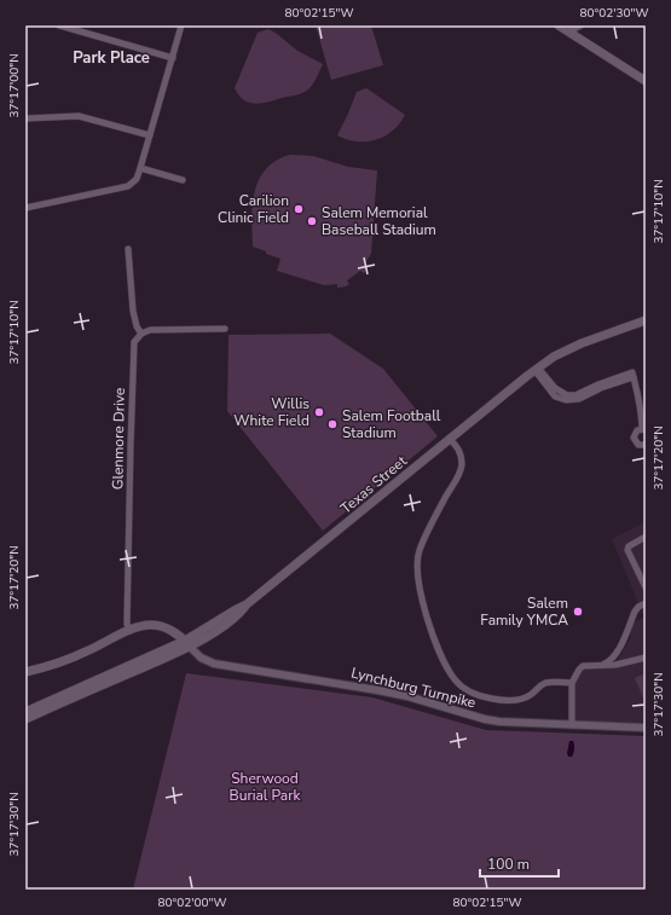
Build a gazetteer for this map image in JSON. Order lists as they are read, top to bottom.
{
  "streets": {
    "main road": ["Texas Street", "Lynchburg Turnpike"],
    "street": ["Glenmore Drive"]
  },
  "crossings": [
    ["Glenmore Drive", "Lynchburg Turnpike"],
    ["Texas Street", "Lynchburg Turnpike"]
  ],
  "districts": ["Park Place"],
  "parks": ["Sherwood Burial Park"],
  "places": [
    "Carilion Clinic Field",
    "Salem Memorial Baseball Stadium",
    "Willis White Field",
    "Salem Football Stadium",
    "Salem Family YMCA"
  ],
  "scale_bar": "100 m",
  "coordinates": [
    "80°02'15\"W",
    "80°02'30\"W",
    "37°17'00\"N",
    "37°17'10\"N",
    "37°17'20\"N",
    "37°17'30\"N",
    "80°02'00\"W"
  ]
}
